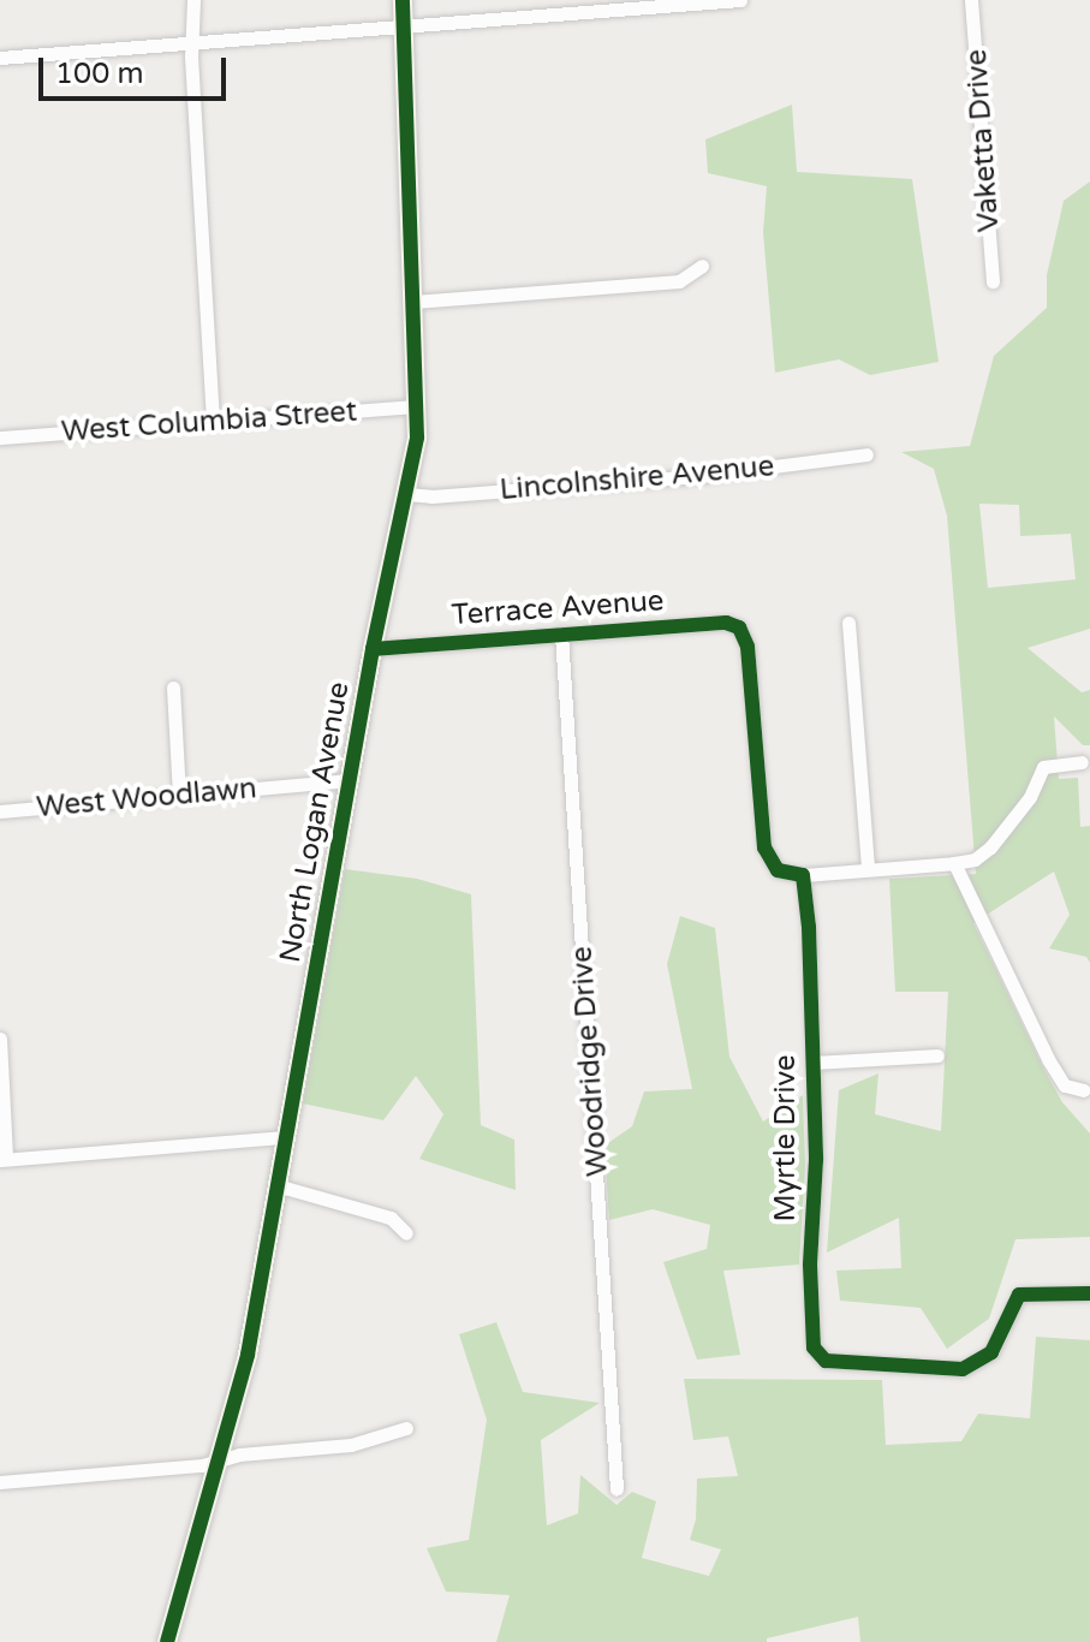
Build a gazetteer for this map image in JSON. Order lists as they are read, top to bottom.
{
  "streets": {
    "street": [
      "Vaketta Drive",
      "West Columbia Street",
      "Lincolnshire Avenue",
      "Terrace Avenue",
      "West Woodlawn",
      "North Logan Avenue",
      "Woodridge Drive",
      "Myrtle Drive"
    ]
  },
  "crossings": [
    ["West Columbia Street", "North Logan Avenue"],
    ["Lincolnshire Avenue", "North Logan Avenue"],
    ["Terrace Avenue", "North Logan Avenue"],
    ["Terrace Avenue", "Woodridge Drive"],
    ["Terrace Avenue", "Myrtle Drive"],
    ["West Woodlawn", "North Logan Avenue"]
  ],
  "scale_bar": "100 m"
}
